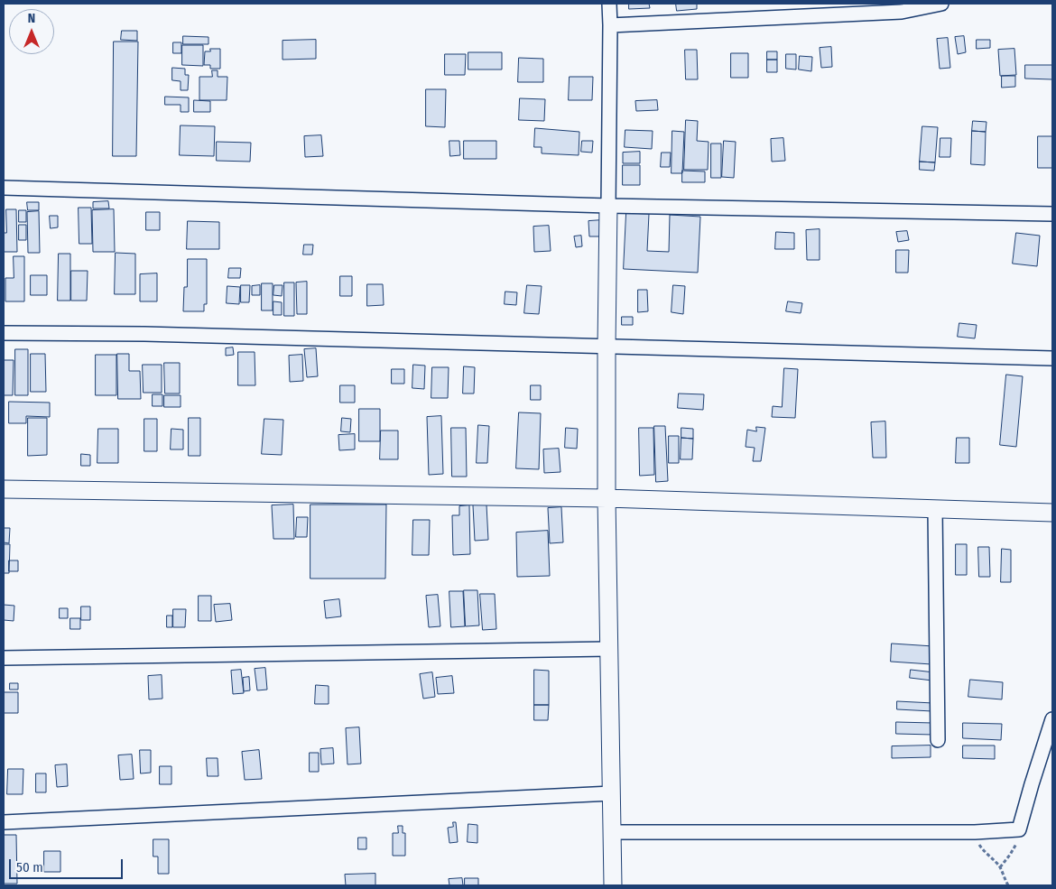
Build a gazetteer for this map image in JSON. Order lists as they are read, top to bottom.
{
  "scale_bar": "50 m",
  "north": "top"
}
